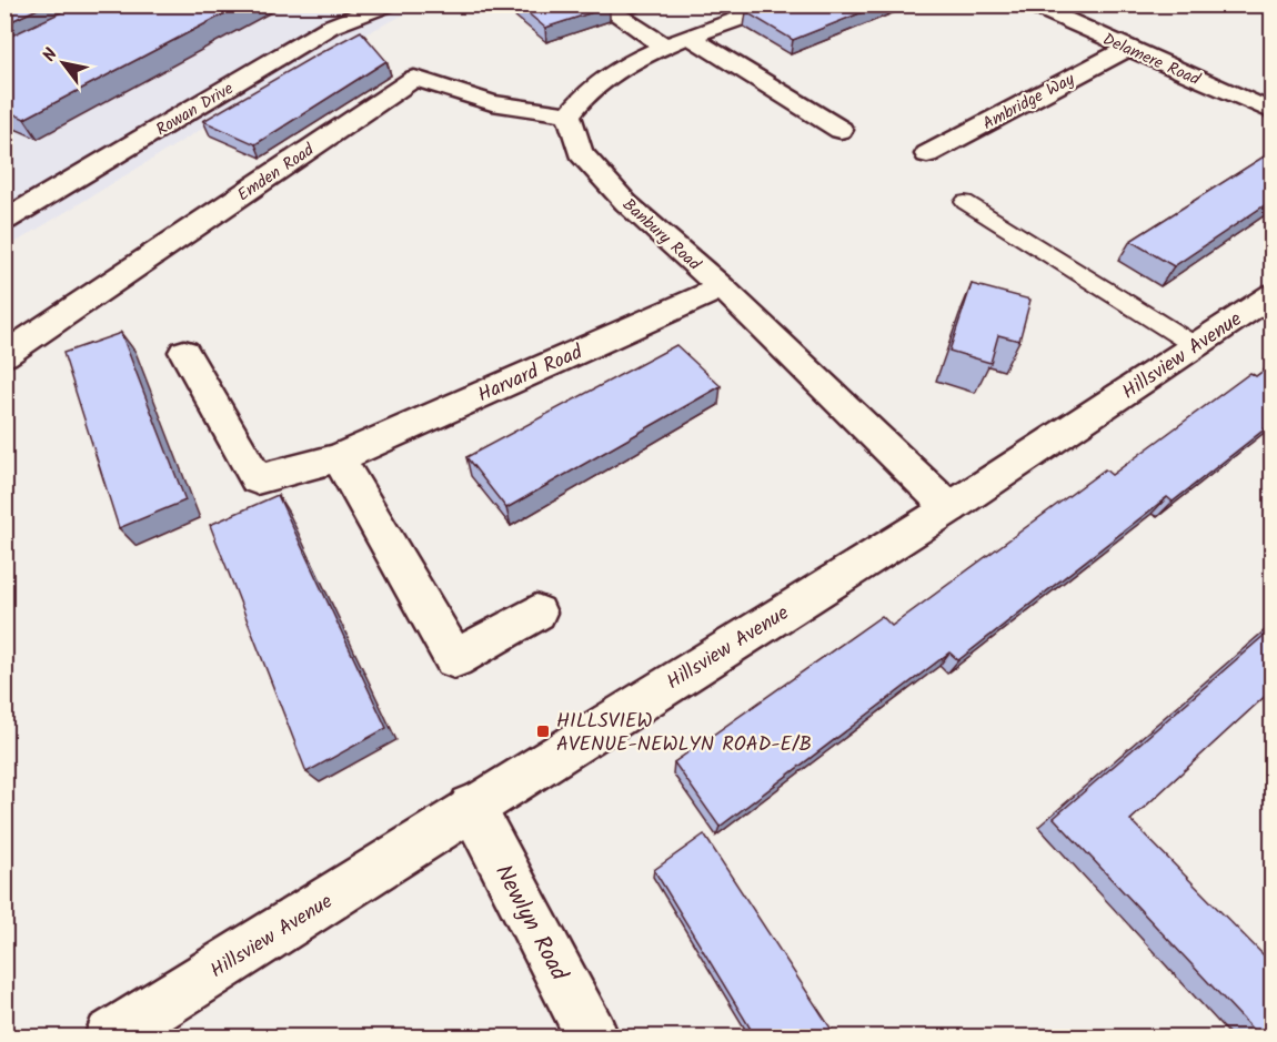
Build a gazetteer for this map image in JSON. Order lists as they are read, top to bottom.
{
  "streets": {
    "street": [
      "Delamere Road",
      "Ambridge Way",
      "Rowan Drive",
      "Emden Road",
      "Banbury Road",
      "Hillsview Avenue",
      "Harvard Road",
      "Newlyn Road"
    ]
  },
  "crossings": [
    ["Delamere Road", "Ambridge Way"],
    ["Emden Road", "Banbury Road"],
    ["Banbury Road", "Hillsview Avenue"],
    ["Banbury Road", "Harvard Road"],
    ["Hillsview Avenue", "Newlyn Road"]
  ],
  "places": {
    "transit": ["HILLSVIEW AVENUE-NEWLYN ROAD-E/B"]
  },
  "north": "top left"
}
